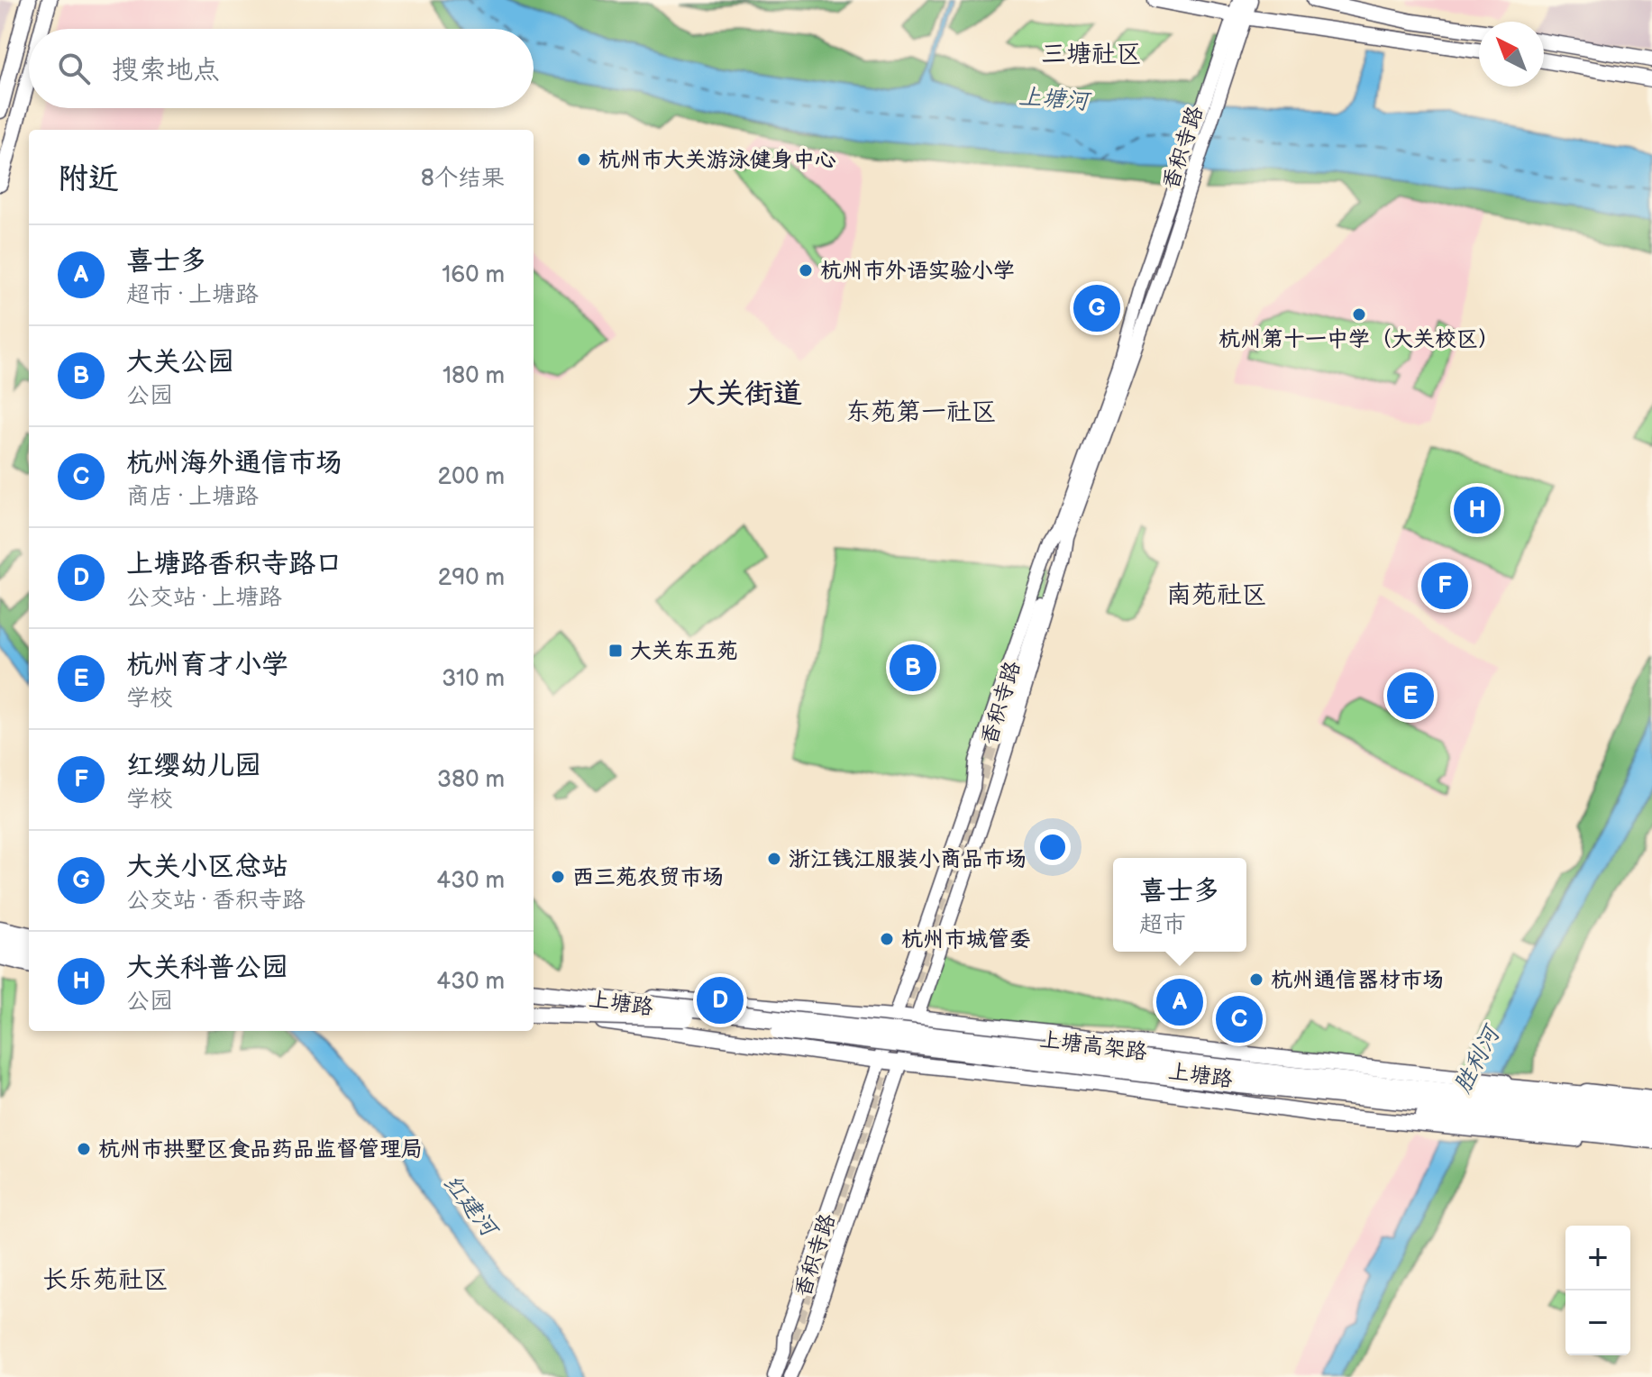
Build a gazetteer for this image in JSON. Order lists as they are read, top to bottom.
{
  "streets": {
    "highway": ["上塘高架路"],
    "main road": ["香积寺路", "上塘路"]
  },
  "crossings": [
    ["香积寺路", "上塘路"]
  ],
  "districts": [
    "三塘社区",
    "大关街道",
    "东苑第一社区",
    "南苑社区",
    "长乐苑社区"
  ],
  "water": ["上塘河", "胜利河", "红建河"],
  "places": {
    "other": [
      "杭州市大关游泳健身中心",
      "杭州市外语实验小学",
      "杭州第十一中学（大关校区）",
      "浙江钱江服装小商品市场",
      "西三苑农贸市场",
      "杭州市城管委",
      "杭州通信器材市场",
      "杭州市拱墅区食品药品监督管理局"
    ],
    "transit": ["大关东五苑"]
  },
  "north": "top left",
  "page": {
    "search": "搜索地点",
    "heading": ["附近", "8个结果"],
    "list": [
      {
        "mark": "A",
        "name": "喜士多",
        "note": "超市 · 上塘路",
        "value": "160 m"
      },
      {
        "mark": "B",
        "name": "大关公园",
        "note": "公园",
        "value": "180 m"
      },
      {
        "mark": "C",
        "name": "杭州海外通信市场",
        "note": "商店 · 上塘路",
        "value": "200 m"
      },
      {
        "mark": "D",
        "name": "上塘路香积寺路口",
        "note": "公交站 · 上塘路",
        "value": "290 m"
      },
      {
        "mark": "E",
        "name": "杭州育才小学",
        "note": "学校",
        "value": "310 m"
      },
      {
        "mark": "F",
        "name": "红缨幼儿园",
        "note": "学校",
        "value": "380 m"
      },
      {
        "mark": "G",
        "name": "大关小区总站",
        "note": "公交站 · 香积寺路",
        "value": "430 m"
      },
      {
        "mark": "H",
        "name": "大关科普公园",
        "note": "公园",
        "value": "430 m"
      }
    ],
    "pins": [
      "G",
      "H",
      "F",
      "B",
      "E",
      "D",
      "A",
      "C"
    ],
    "popup": ["喜士多", "超市"],
    "map_buttons": ["+", "−"]
  }
}
